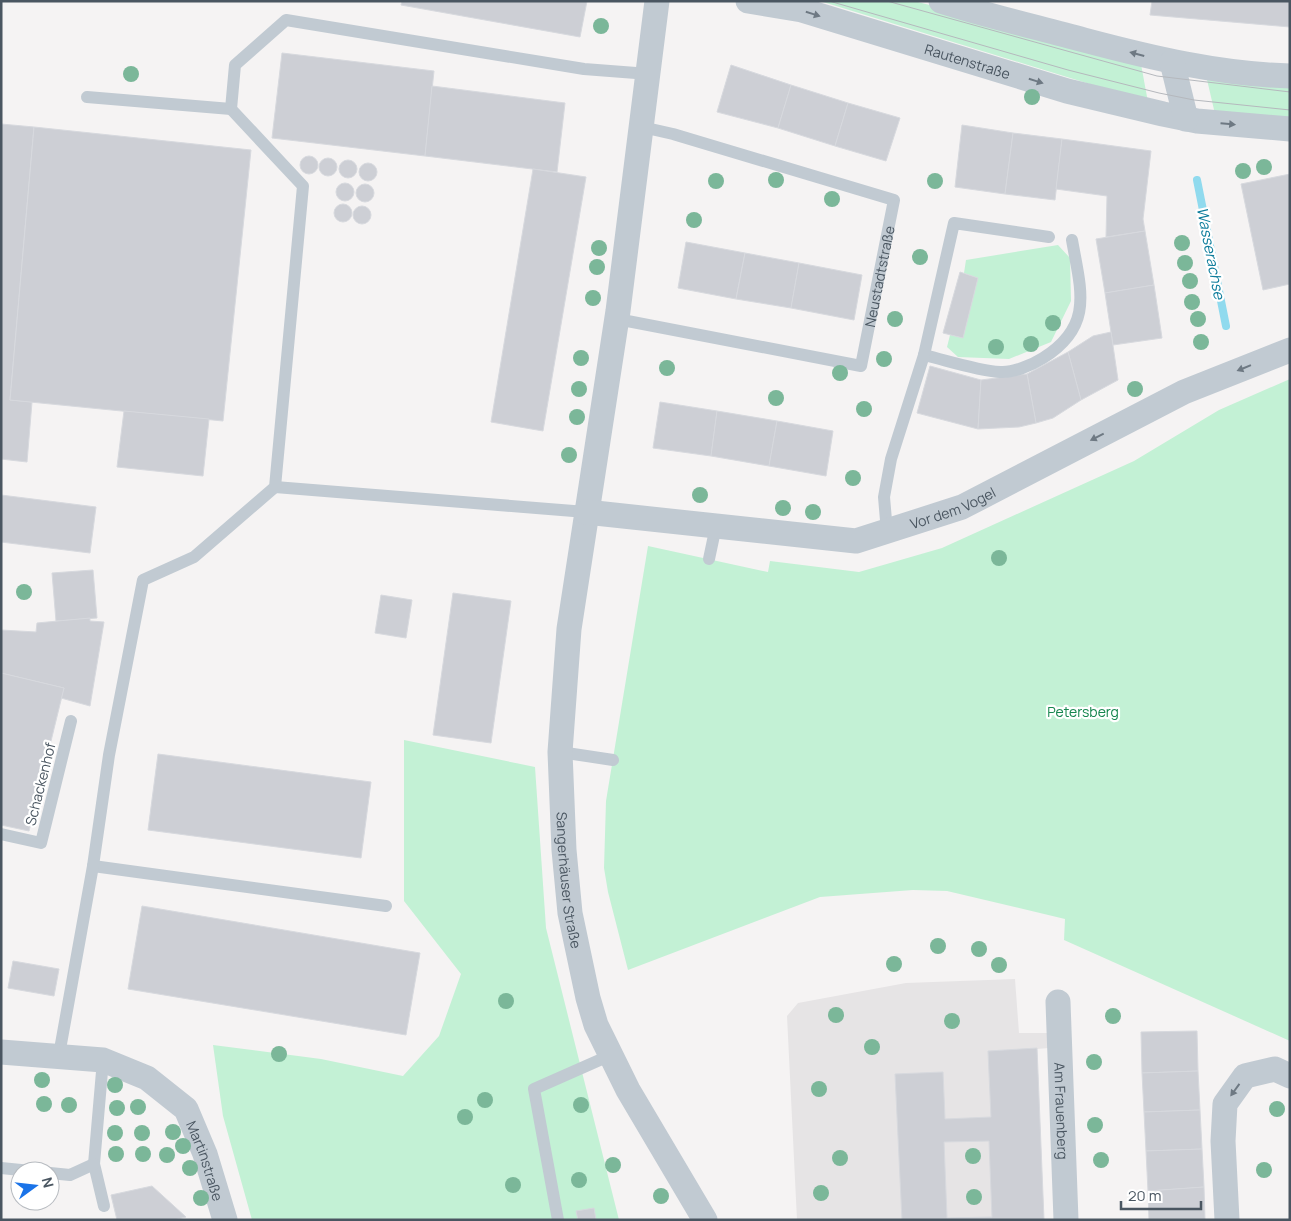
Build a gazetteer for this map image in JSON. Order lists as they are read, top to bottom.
{
  "streets": {
    "street": [
      "Rautenstraße",
      "Vor dem Vogel",
      "Sangerhäuser Straße",
      "Am Frauenberg",
      "Martinstraße"
    ],
    "lane": ["Neustadtstraße", "Schackenhof"]
  },
  "crossings": [
    ["Vor dem Vogel", "Sangerhäuser Straße"]
  ],
  "one_way": ["Vor dem Vogel"],
  "water": ["Wasserachse"],
  "parks": ["Petersberg"],
  "scale_bar": "20 m",
  "north": "right"
}
